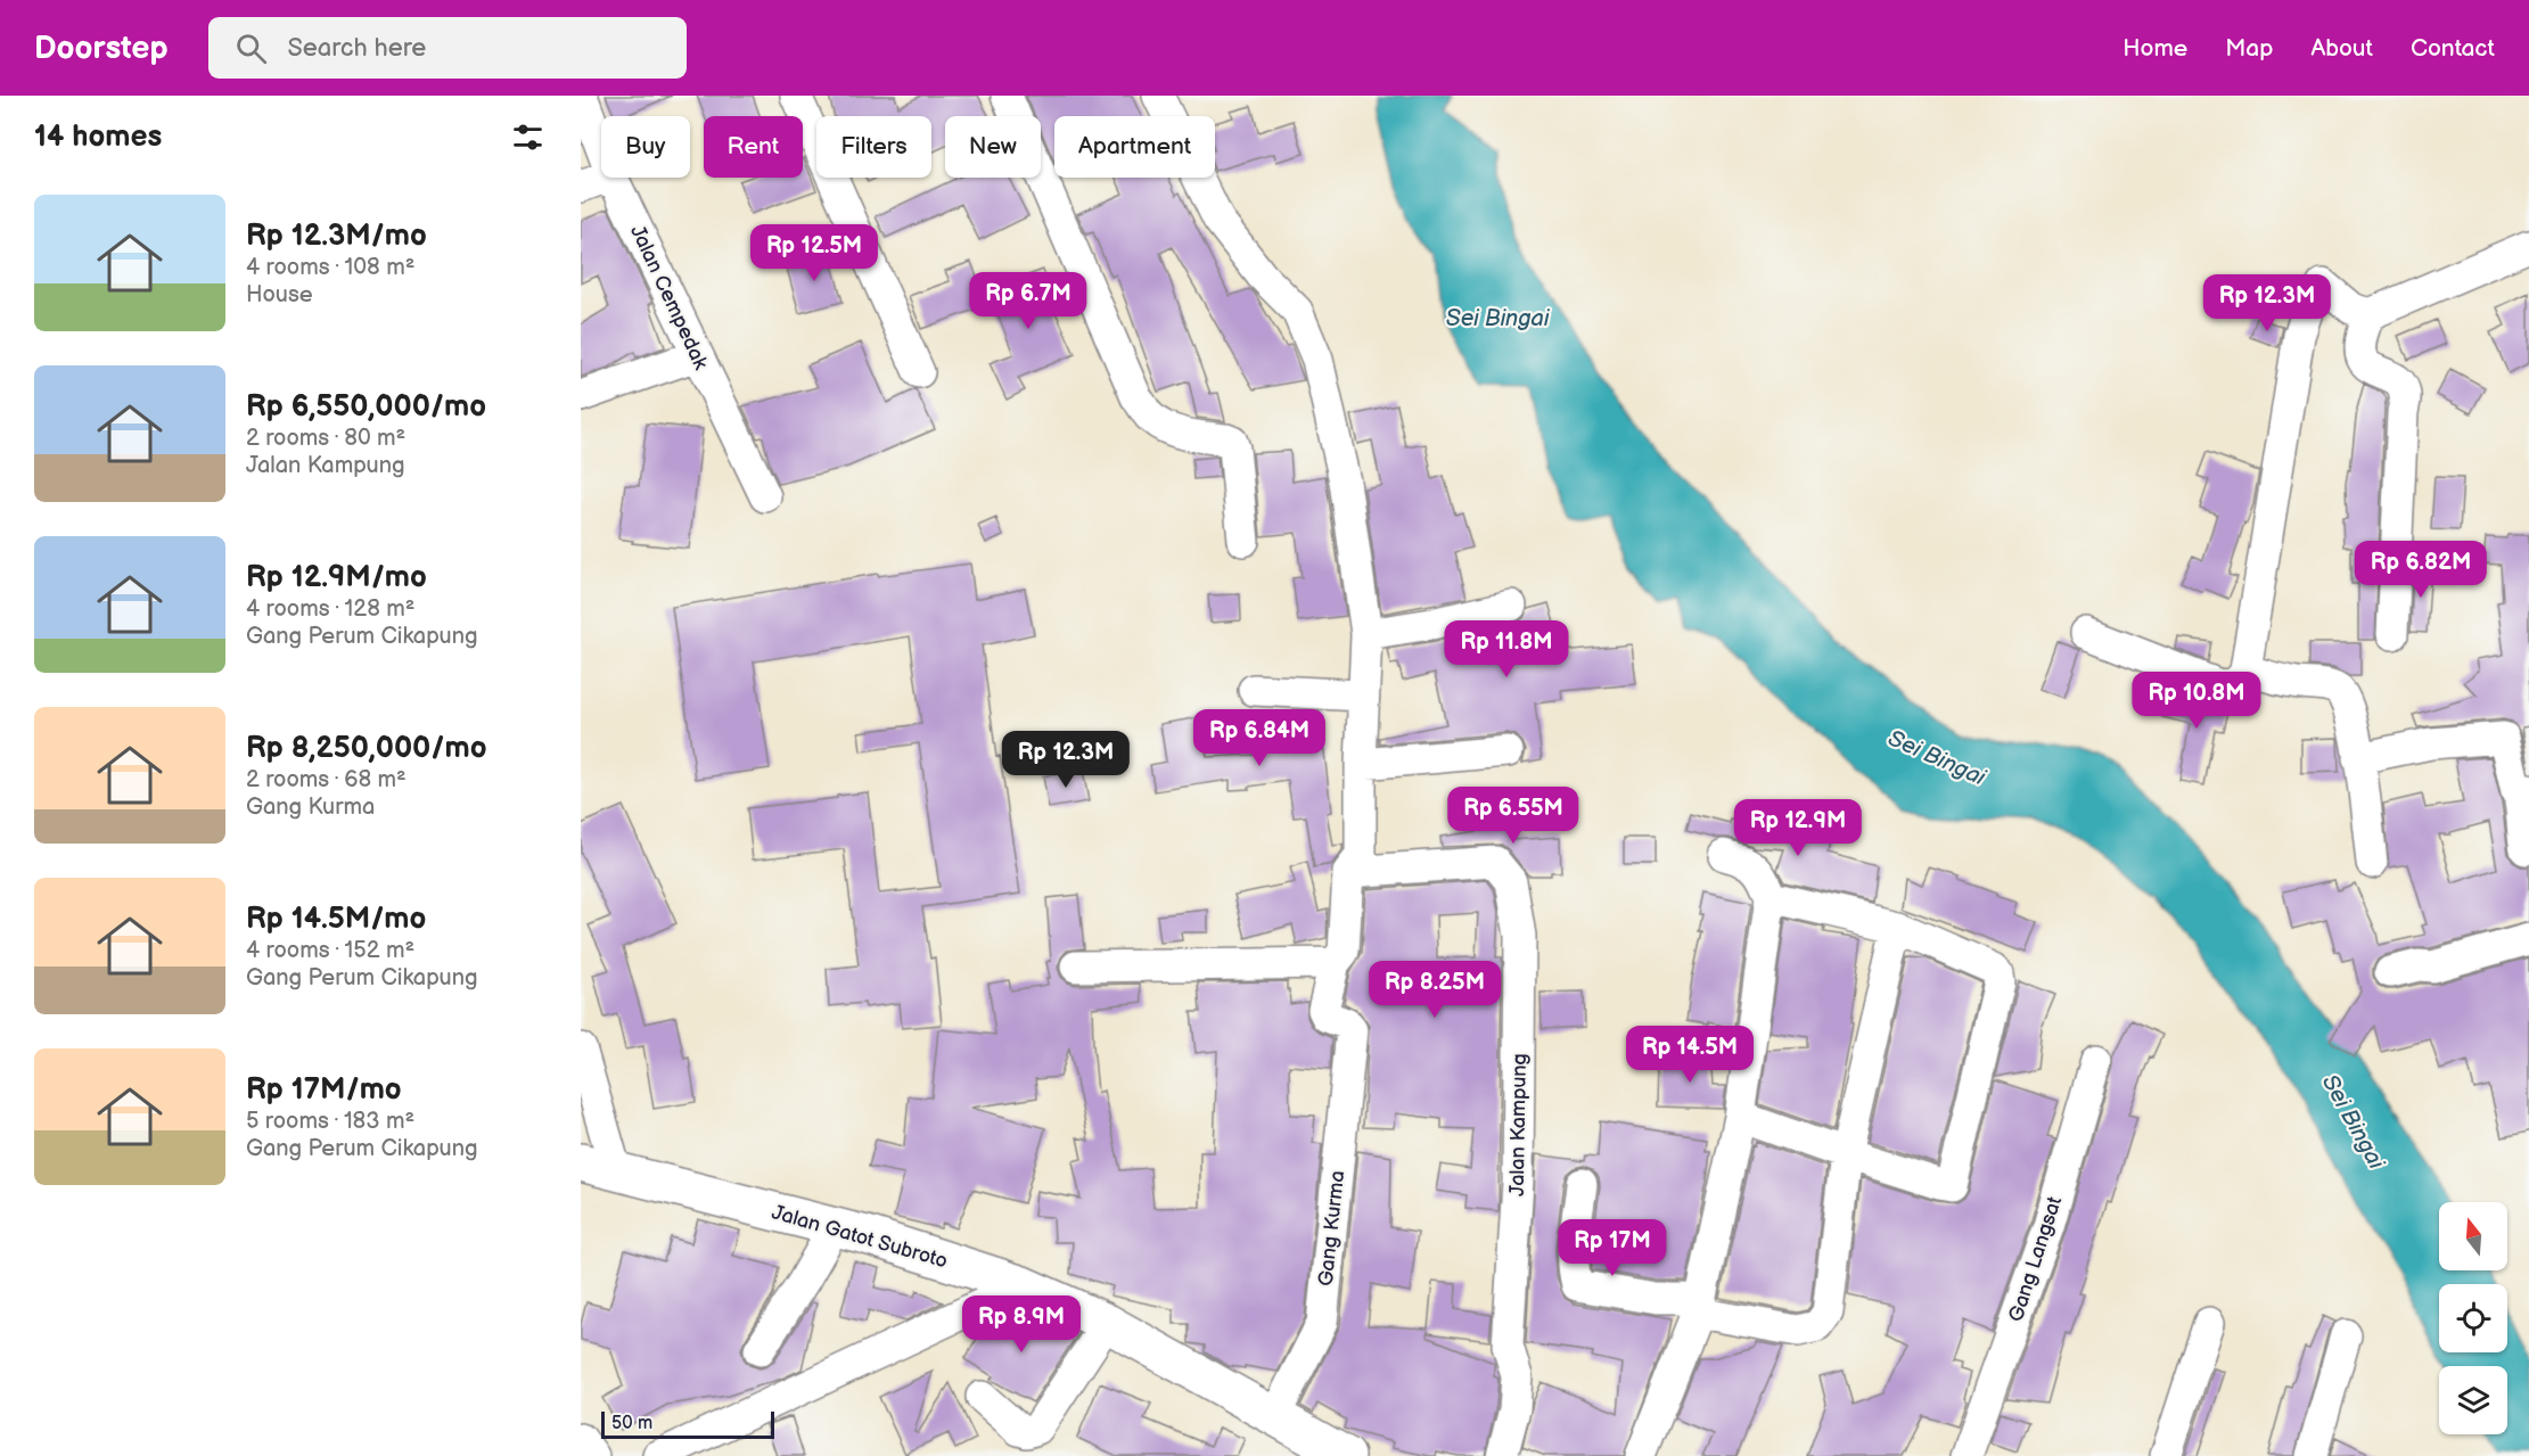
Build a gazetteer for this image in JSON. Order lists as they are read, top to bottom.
{
  "streets": {
    "main road": ["Jalan Gatot Subroto"],
    "street": [
      "Jalan Cempedak",
      "Jalan Kampung",
      "Gang Kurma",
      "Gang Langsat"
    ]
  },
  "crossings": [
    ["Gang Kurma", "Jalan Gatot Subroto"]
  ],
  "water": ["Sei Bingai"],
  "scale_bar": "50 m",
  "north": "top",
  "page": {
    "header": "Doorstep",
    "search": "Search here",
    "nav": [
      "Home",
      "Map",
      "About",
      "Contact"
    ],
    "heading": "14 homes",
    "chip": [
      "Buy",
      "Rent",
      "Filters",
      "New",
      "Apartment"
    ],
    "list": [
      {
        "name": "Rp 12.3M/mo",
        "note": "4 rooms · 108 m² · House"
      },
      {
        "name": "Rp 6,550,000/mo",
        "note": "2 rooms · 80 m² · Jalan Kampung"
      },
      {
        "name": "Rp 12.9M/mo",
        "note": "4 rooms · 128 m² · Gang Perum Cikapung"
      },
      {
        "name": "Rp 8,250,000/mo",
        "note": "2 rooms · 68 m² · Gang Kurma"
      },
      {
        "name": "Rp 14.5M/mo",
        "note": "4 rooms · 152 m² · Gang Perum Cikapung"
      },
      {
        "name": "Rp 17M/mo",
        "note": "5 rooms · 183 m² · Gang Perum Cikapung"
      }
    ],
    "price": [
      "Rp 12.5M",
      "Rp 6.7M",
      "Rp 12.3M",
      "Rp 6.82M",
      "Rp 11.8M",
      "Rp 10.8M",
      "Rp 6.84M",
      "Rp 12.3M",
      "Rp 6.55M",
      "Rp 12.9M",
      "Rp 8.25M",
      "Rp 14.5M",
      "Rp 17M",
      "Rp 8.9M"
    ],
    "scale": "50 m"
  }
}
